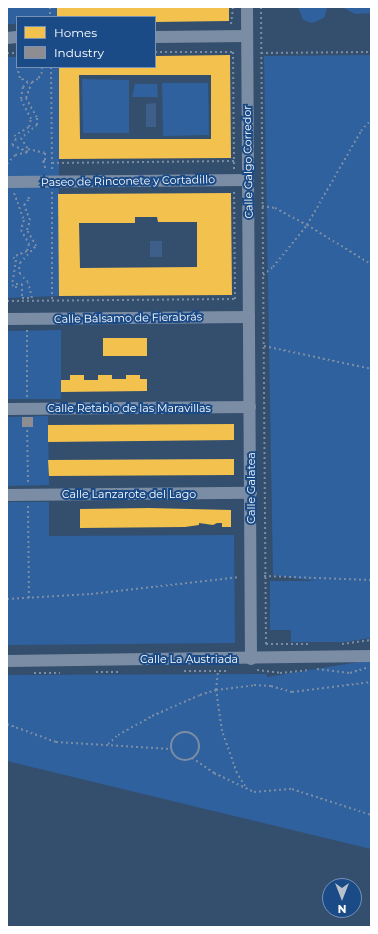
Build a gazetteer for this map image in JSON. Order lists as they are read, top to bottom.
{
  "streets": {
    "street": [
      "Calle Galgo Corredor",
      "Paseo de Rinconete y Cortadillo",
      "Calle Bálsamo de Fierabrás",
      "Calle Retablo de las Maravillas",
      "Calle Galatea",
      "Calle Lanzarote del Lago",
      "Calle La Austriada"
    ]
  },
  "crossings": [
    ["Calle Galgo Corredor", "Paseo de Rinconete y Cortadillo"],
    ["Calle Galgo Corredor", "Calle Bálsamo de Fierabrás"],
    ["Calle Galgo Corredor", "Calle Galatea"],
    ["Calle Bálsamo de Fierabrás", "Calle Galatea"],
    ["Calle Retablo de las Maravillas", "Calle Galatea"],
    ["Calle Galatea", "Calle Lanzarote del Lago"],
    ["Calle Galatea", "Calle La Austriada"]
  ],
  "legend": ["Homes", "Industry"],
  "north": "bottom"
}
